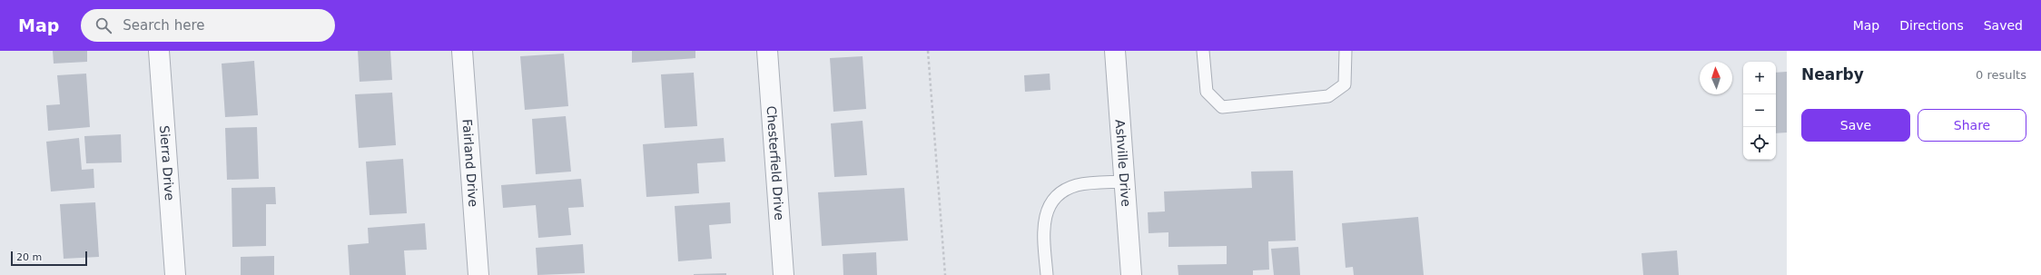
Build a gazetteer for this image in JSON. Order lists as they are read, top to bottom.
{
  "streets": {
    "street": [
      "Ashville Drive",
      "Sierra Drive",
      "Fairland Drive",
      "Chesterfield Drive"
    ]
  },
  "scale_bar": "20 m",
  "north": "top",
  "page": {
    "header": "Map",
    "search": "Search here",
    "nav": ["Map", "Directions", "Saved"],
    "heading": ["Nearby", "0 results"],
    "map_buttons": ["+", "−"],
    "buttons": ["Save", "Share"],
    "scale": "20 m"
  }
}
